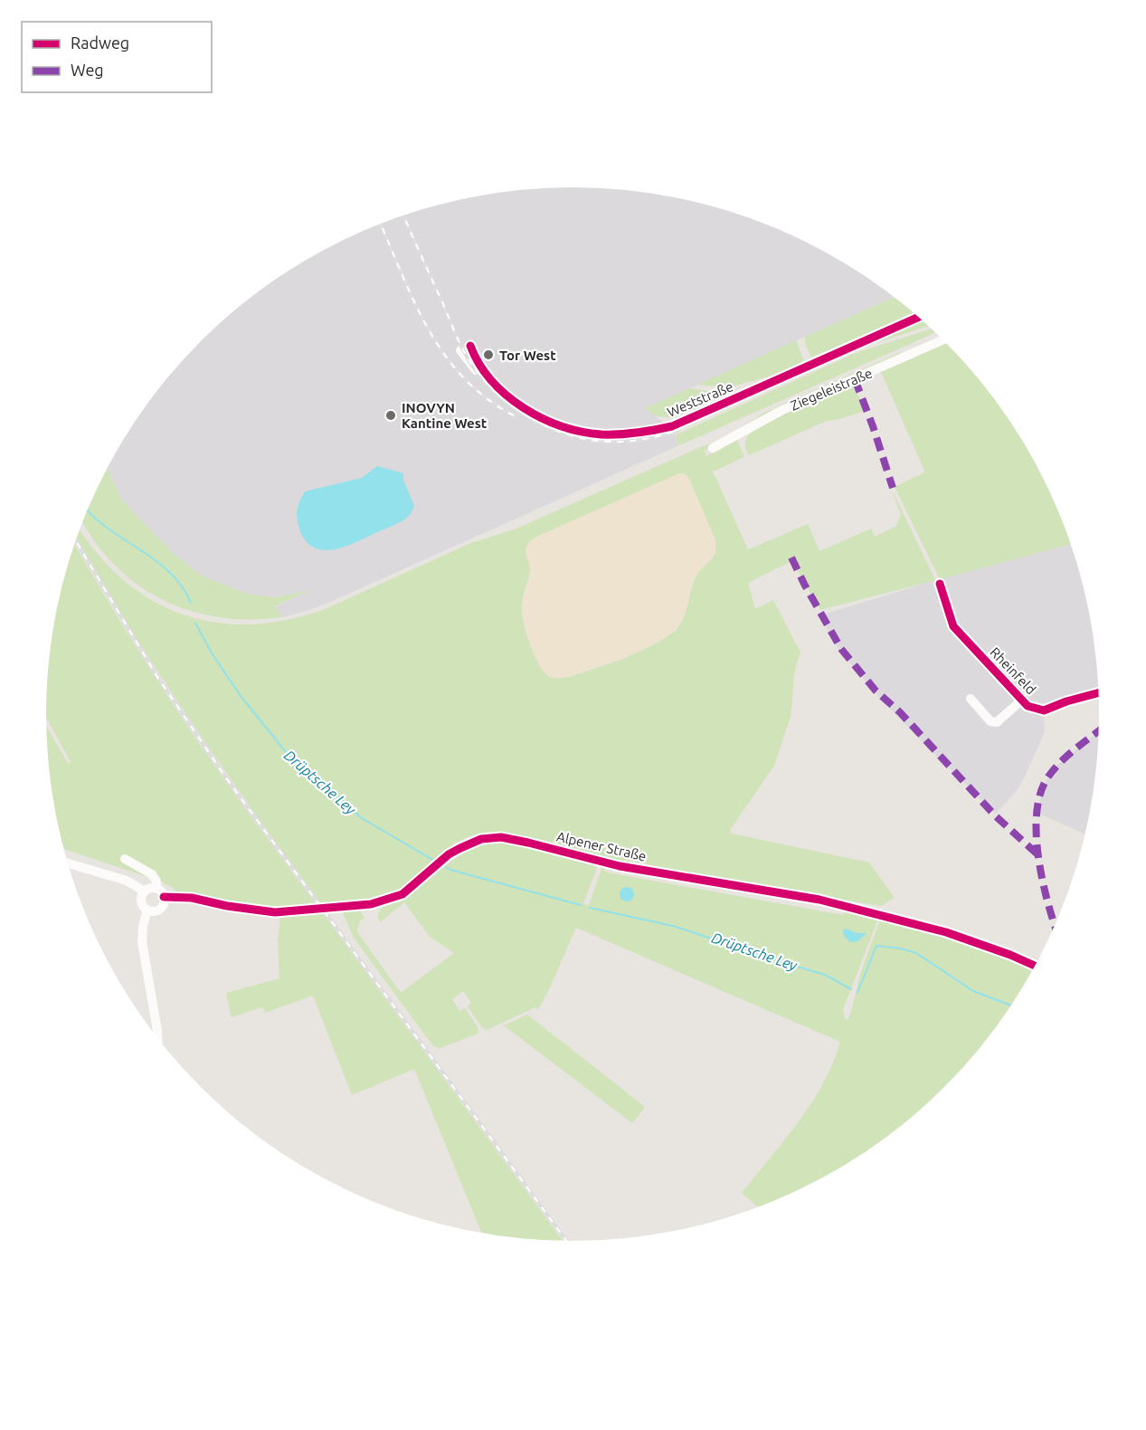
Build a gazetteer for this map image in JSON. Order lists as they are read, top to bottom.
{
  "streets": {
    "street": [
      "Ziegeleistraße",
      "Weststraße",
      "Rheinfeld",
      "Alpener Straße"
    ]
  },
  "water": ["Drüptsche Ley"],
  "places": ["Tor West", "INOVYN Kantine West"],
  "legend": ["Radweg", "Weg"]
}
